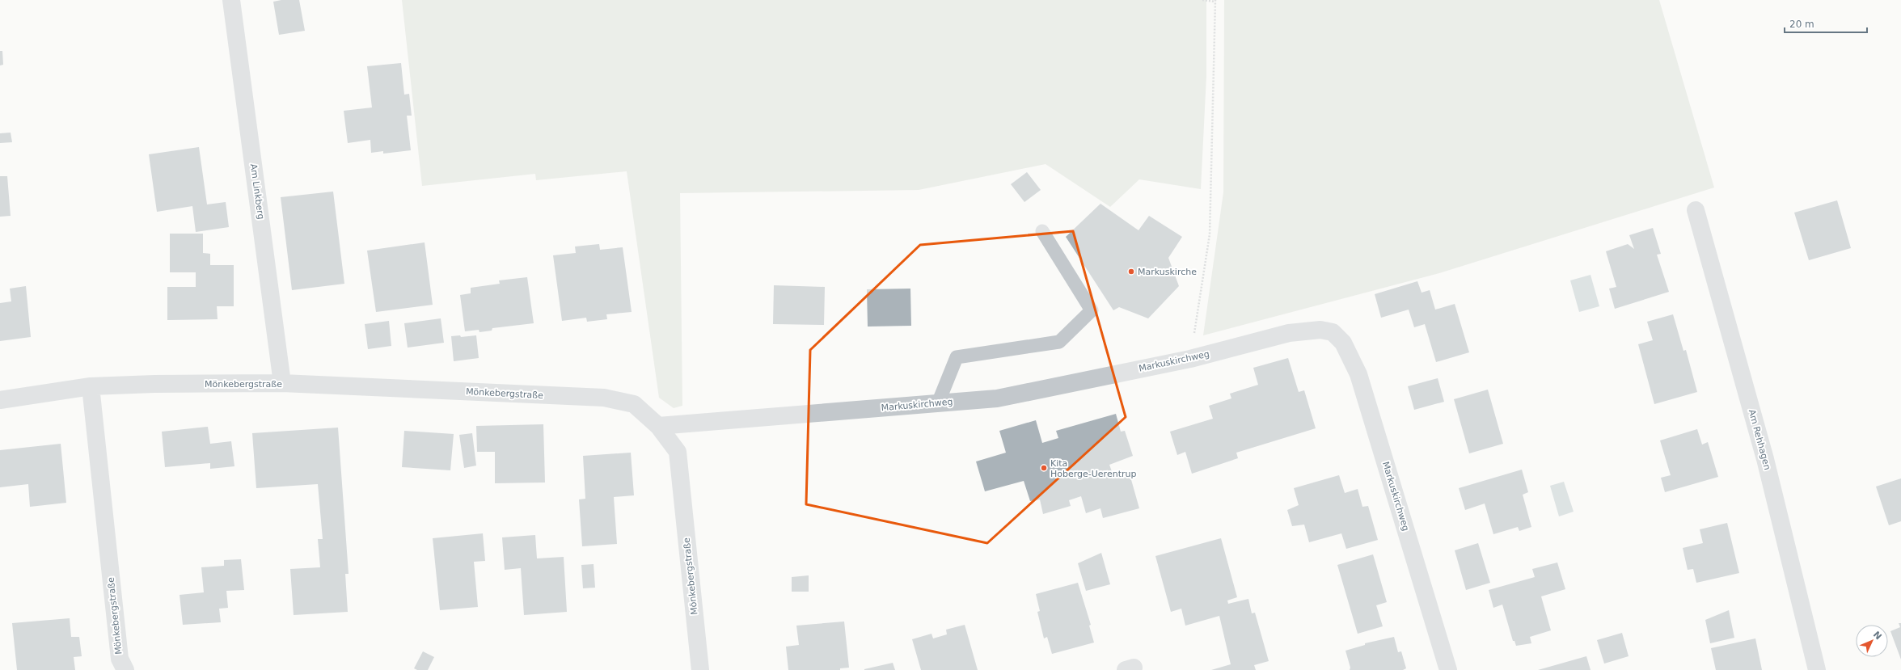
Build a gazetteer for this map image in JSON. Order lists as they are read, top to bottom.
{
  "streets": {
    "street": [
      "Am Linkberg",
      "Markuskirchweg",
      "Mönkebergstraße",
      "Am Rehhagen"
    ]
  },
  "crossings": [
    ["Am Linkberg", "Mönkebergstraße"],
    ["Markuskirchweg", "Mönkebergstraße"]
  ],
  "places": ["Markuskirche", "Kita Hoberge-Uerentrup"],
  "scale_bar": "20 m",
  "north": "top right"
}
